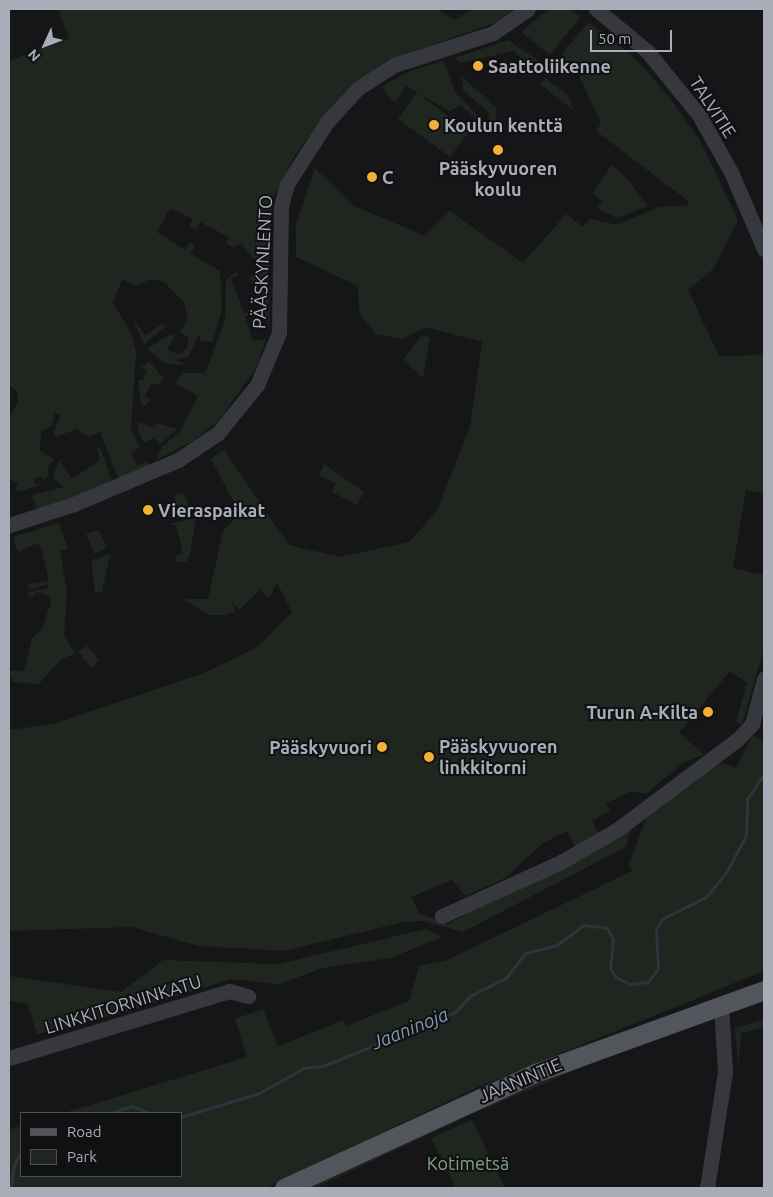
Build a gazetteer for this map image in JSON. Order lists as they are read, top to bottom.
{
  "streets": {
    "main road": ["JAANINTIE"],
    "street": ["TALVITIE", "PÄÄSKYNLENTO", "LINKKITORNINKATU"]
  },
  "water": ["Jaaninoja"],
  "parks": ["Kotimetsä"],
  "places": [
    "Saattoliikenne",
    "Koulun kenttä",
    "Pääskyvuoren koulu",
    "C",
    "Vieraspaikat",
    "Turun A-Kilta",
    "Pääskyvuori",
    "Pääskyvuoren linkkitorni"
  ],
  "legend": ["Road", "Park"],
  "scale_bar": "50 m",
  "north": "bottom left"
}
